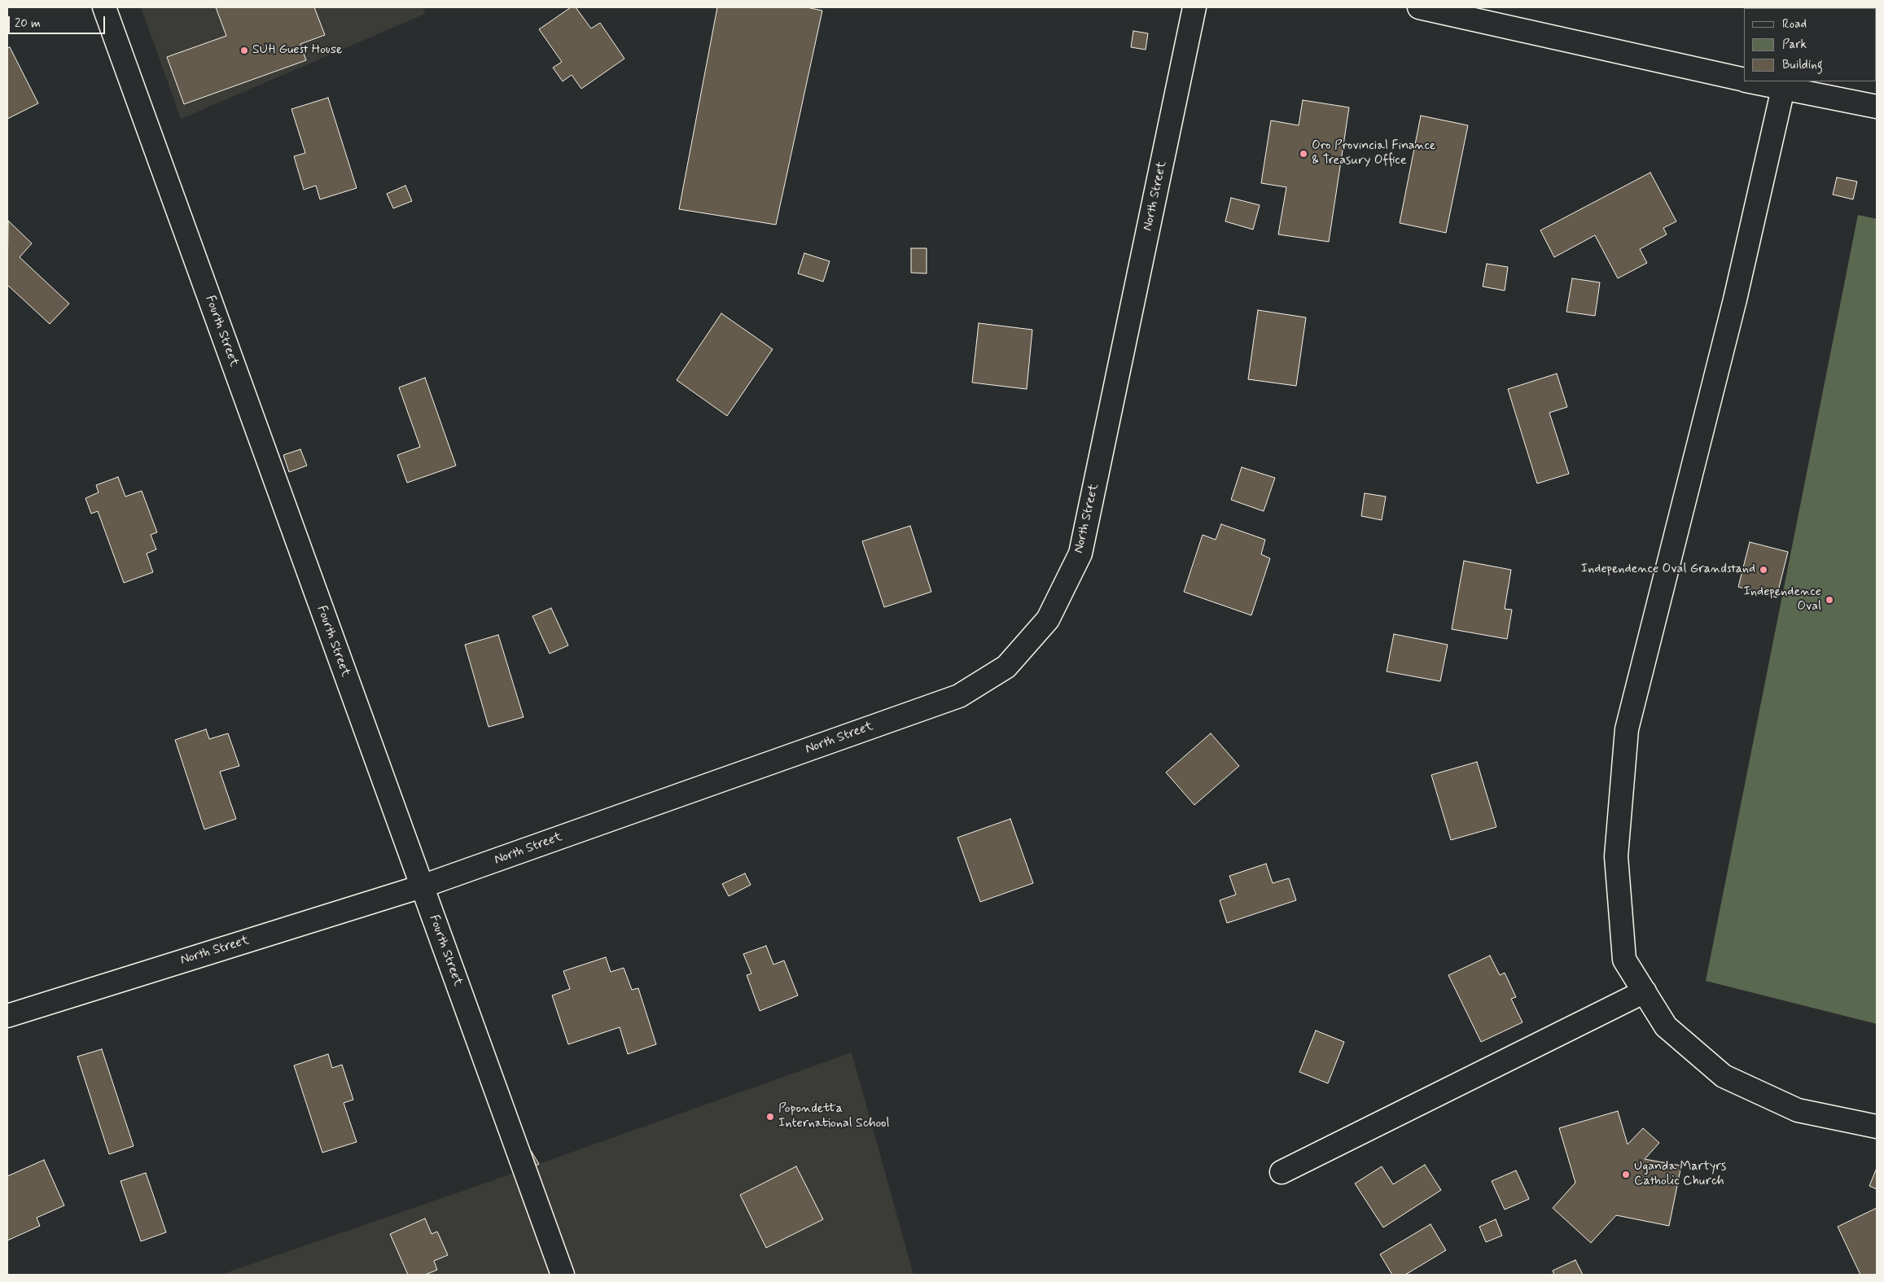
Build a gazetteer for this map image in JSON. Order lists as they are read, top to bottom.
{
  "streets": {
    "street": ["North Street", "Fourth Street"]
  },
  "crossings": [
    ["North Street", "Fourth Street"]
  ],
  "places": [
    "SUH Guest House",
    "Oro Provincial Finance & Treasury Office",
    "Independence Oval Grandstand",
    "Independence Oval",
    "Popondetta International School",
    "Uganda Martyrs Catholic Church"
  ],
  "legend": ["Road", "Park", "Building"],
  "scale_bar": "20 m"
}
